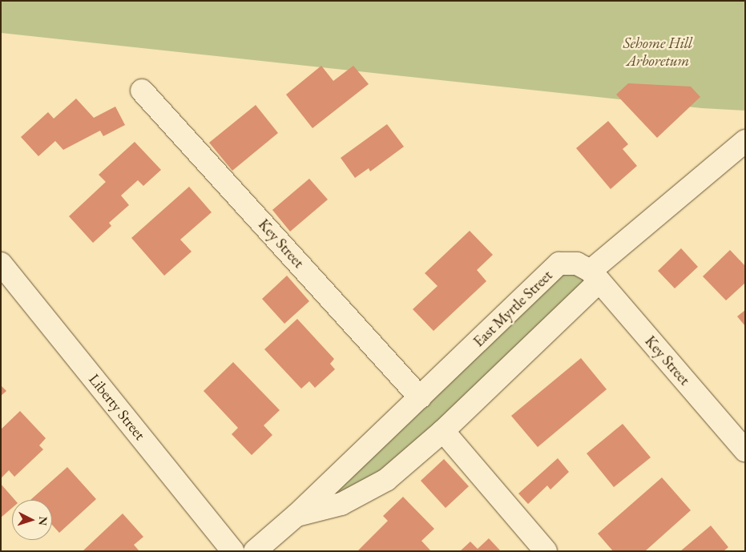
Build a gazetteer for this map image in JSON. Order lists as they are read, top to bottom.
{
  "streets": {
    "street": ["Key Street", "East Myrtle Street", "Liberty Street"]
  },
  "crossings": [
    ["Key Street", "East Myrtle Street"]
  ],
  "parks": ["Sehome Hill Arboretum"],
  "north": "right"
}
